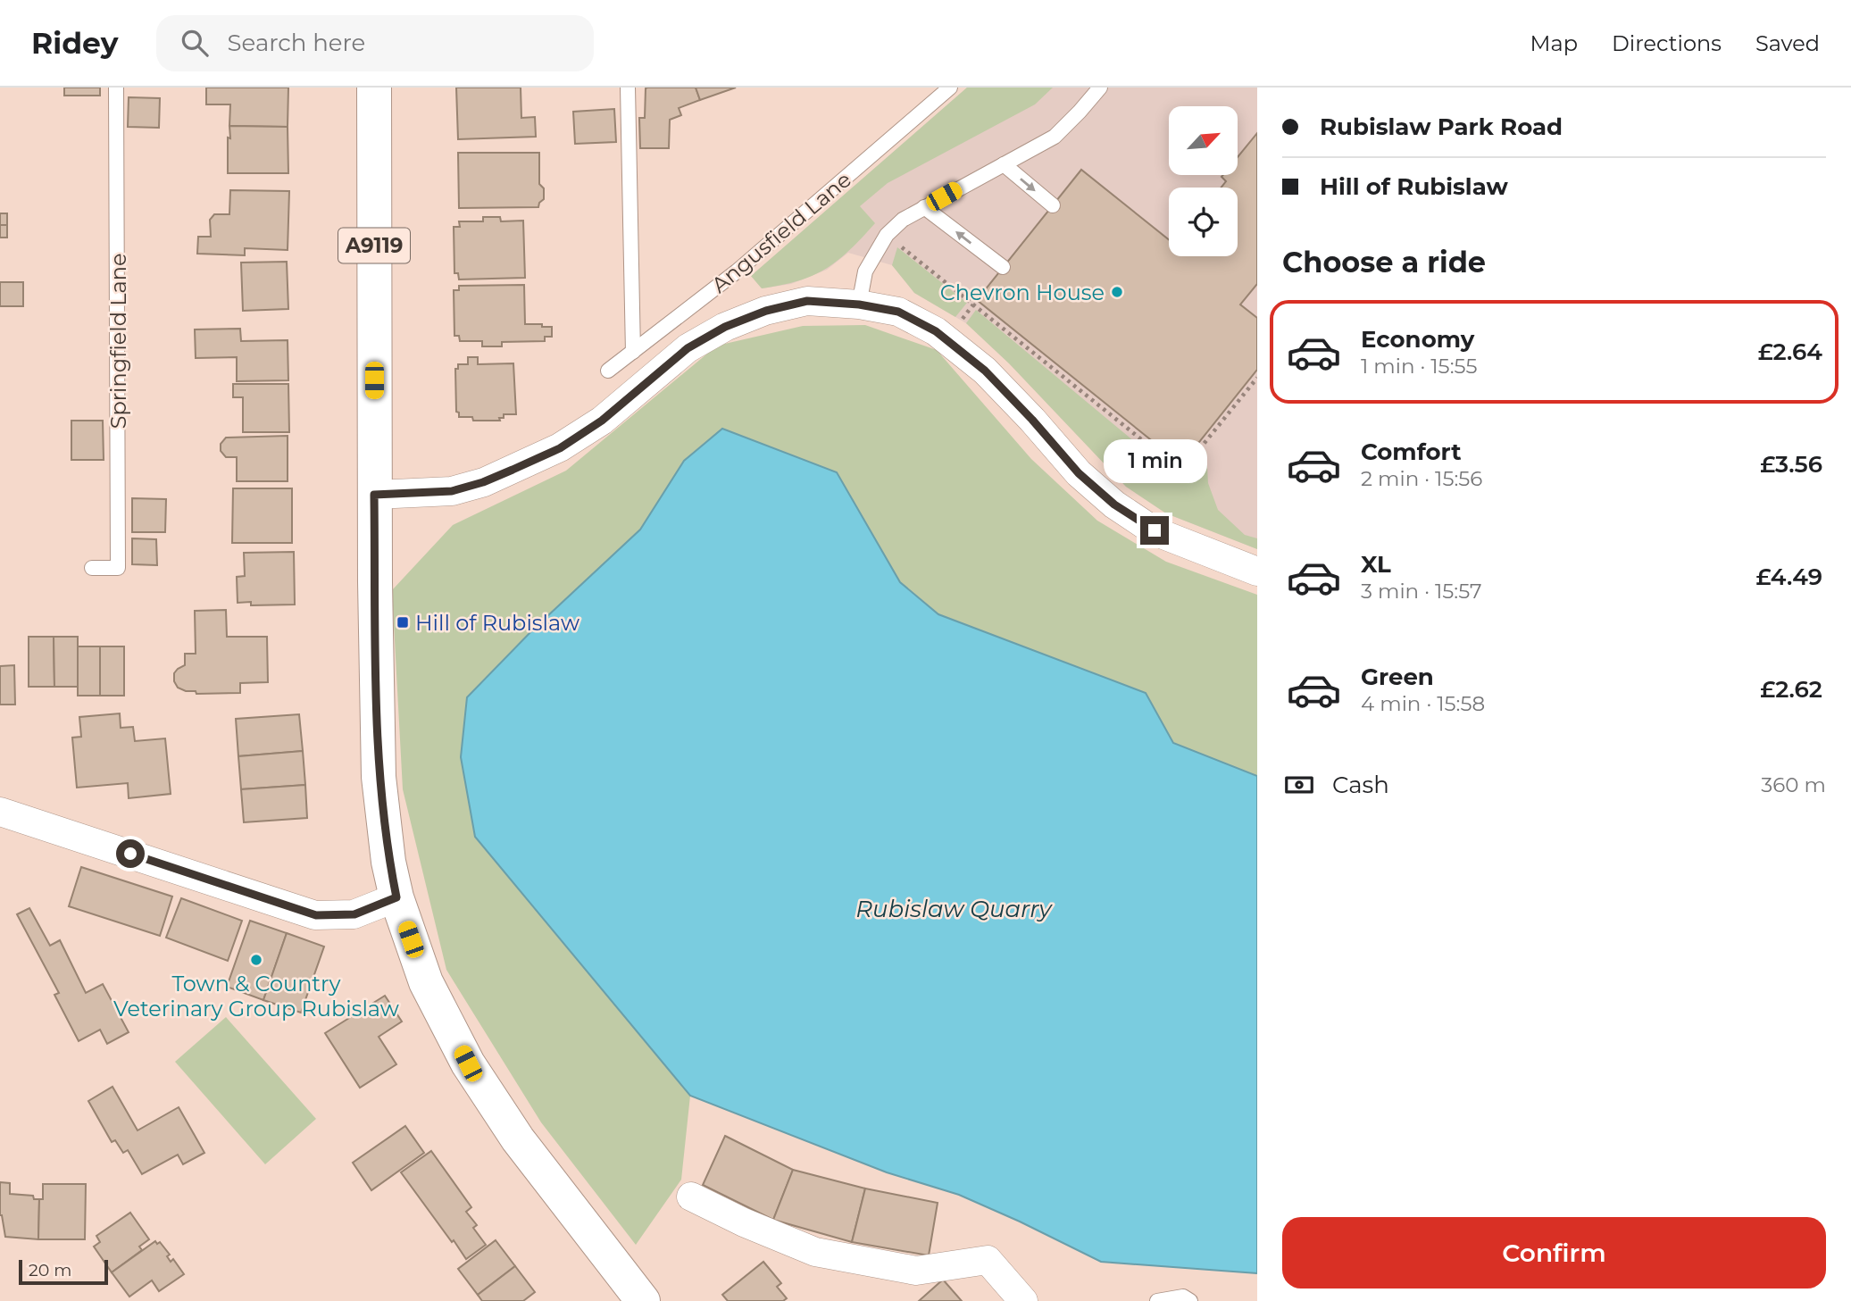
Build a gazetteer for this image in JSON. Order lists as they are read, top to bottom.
{
  "streets": {
    "main road": ["A9119"],
    "lane": ["Angusfield Lane", "Springfield Lane"]
  },
  "water": ["Rubislaw Quarry"],
  "places": {
    "other": ["Chevron House", "Town & Country Veterinary Group Rubislaw"],
    "transit": ["Hill of Rubislaw"]
  },
  "scale_bar": "20 m",
  "north": "top right",
  "page": {
    "header": "Ridey",
    "search": "Search here",
    "nav": ["Map", "Directions", "Saved"],
    "banner": ["Rubislaw Park Road", "Hill of Rubislaw"],
    "heading": "Choose a ride",
    "list": [
      {
        "name": "Economy",
        "note": "1 min · 15:55",
        "value": "£2.64"
      },
      {
        "name": "Comfort",
        "note": "2 min · 15:56",
        "value": "£3.56"
      },
      {
        "name": "XL",
        "note": "3 min · 15:57",
        "value": "£4.49"
      },
      {
        "name": "Green",
        "note": "4 min · 15:58",
        "value": "£2.62"
      }
    ],
    "bubble": "1 min",
    "pay": ["Cash", "360 m"],
    "buttons": "Confirm",
    "scale": "20 m"
  }
}
